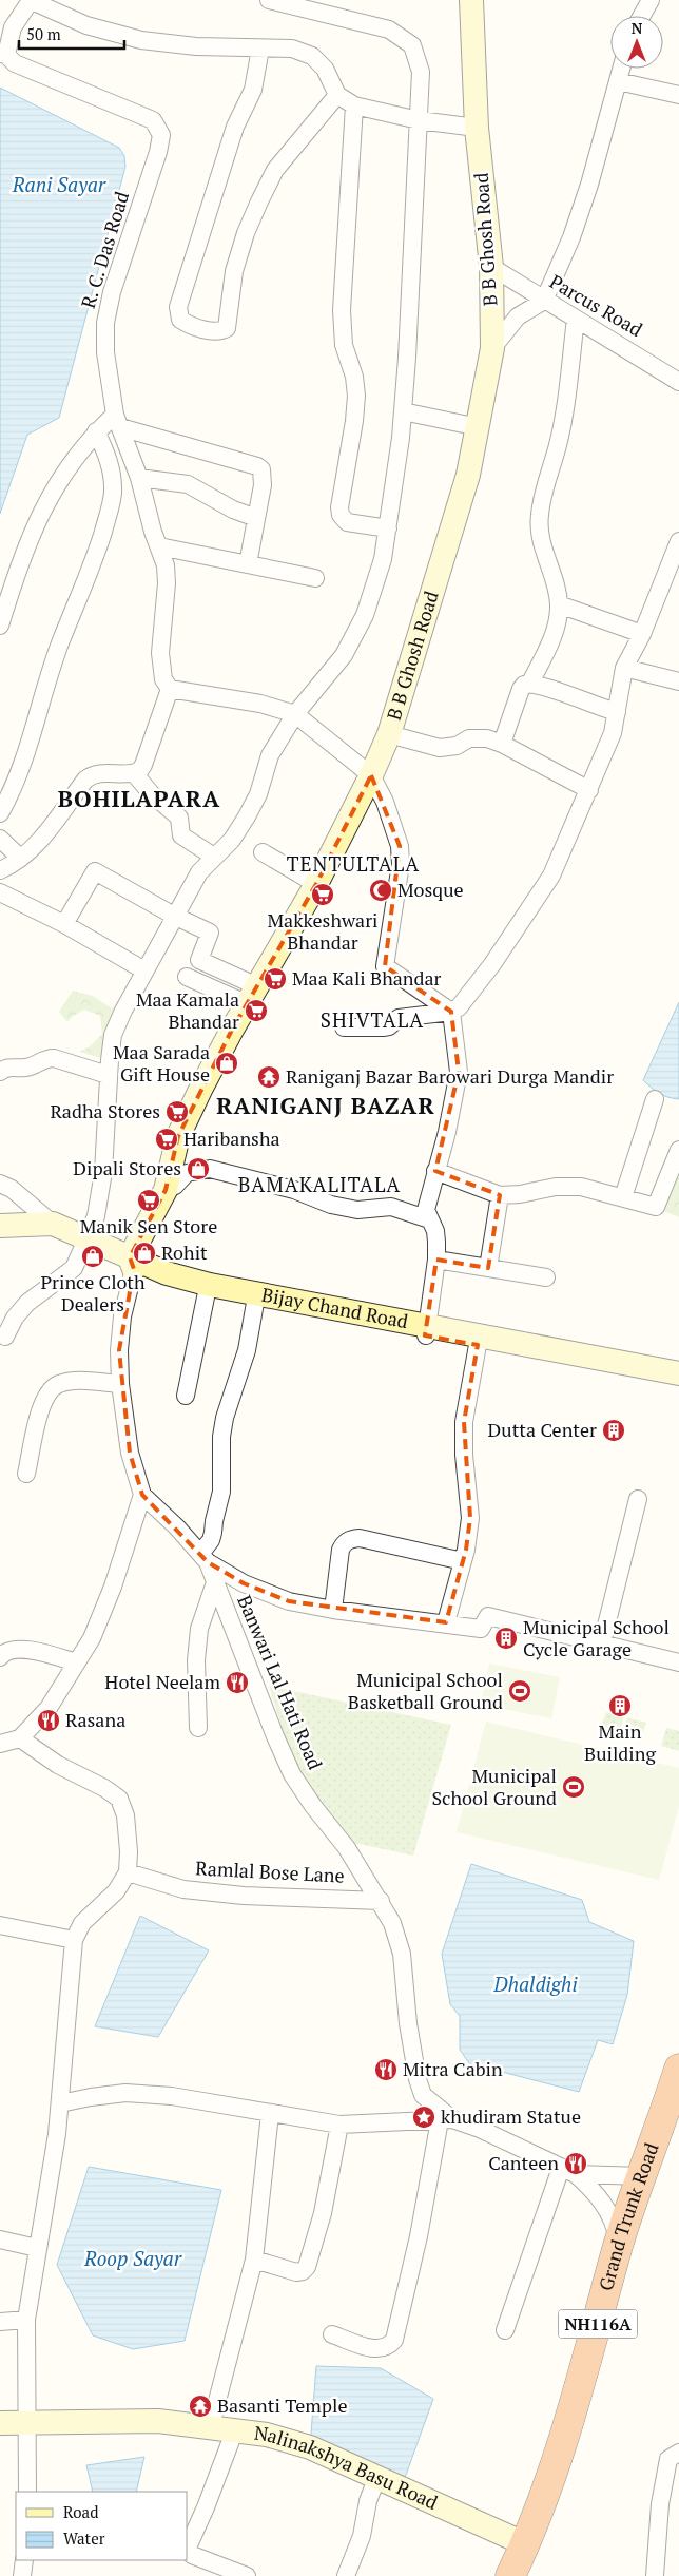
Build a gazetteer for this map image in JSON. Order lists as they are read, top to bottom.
{
  "streets": {
    "highway": ["Grand Trunk Road", "NH116A"],
    "street": [
      "B B Ghosh Road",
      "R. C. Das Road",
      "Parcus Road",
      "Bijay Chand Road",
      "Banwari Lal Hati Road",
      "Ramlal Bose Lane",
      "Nalinakshya Basu Road"
    ]
  },
  "crossings": [
    ["B B Ghosh Road", "Parcus Road"],
    ["B B Ghosh Road", "Bijay Chand Road"],
    ["B B Ghosh Road", "Banwari Lal Hati Road"],
    ["Bijay Chand Road", "Banwari Lal Hati Road"],
    ["Banwari Lal Hati Road", "Ramlal Bose Lane"],
    ["Banwari Lal Hati Road", "Grand Trunk Road"],
    ["Grand Trunk Road", "Nalinakshya Basu Road"]
  ],
  "districts": [
    "BOHILAPARA",
    "TENTULTALA",
    "SHIVTALA",
    "RANIGANJ BAZAR",
    "BAMAKALITALA"
  ],
  "water": ["Rani Sayar", "Dhaldighi", "Roop Sayar"],
  "places": {
    "mosque": ["Mosque"],
    "supermarket": [
      "Makkeshwari Bhandar",
      "Maa Kali Bhandar",
      "Maa Kamala Bhandar",
      "Radha Stores",
      "Haribansha",
      "Manik Sen Store"
    ],
    "shop": [
      "Maa Sarada Gift House",
      "Dipali Stores",
      "Rohit",
      "Prince Cloth Dealers"
    ],
    "temple": ["Raniganj Bazar Barowari Durga Mandir", "Basanti Temple"],
    "building": ["Dutta Center", "Municipal School Cycle Garage", "Main Building"],
    "restaurant": [
      "Hotel Neelam",
      "Rasana",
      "Mitra Cabin",
      "Canteen"
    ],
    "sports": ["Municipal School Basketball Ground", "Municipal School Ground"],
    "place": ["khudiram Statue"]
  },
  "legend": ["Road", "Water"],
  "scale_bar": "50 m",
  "north": "top"
}
